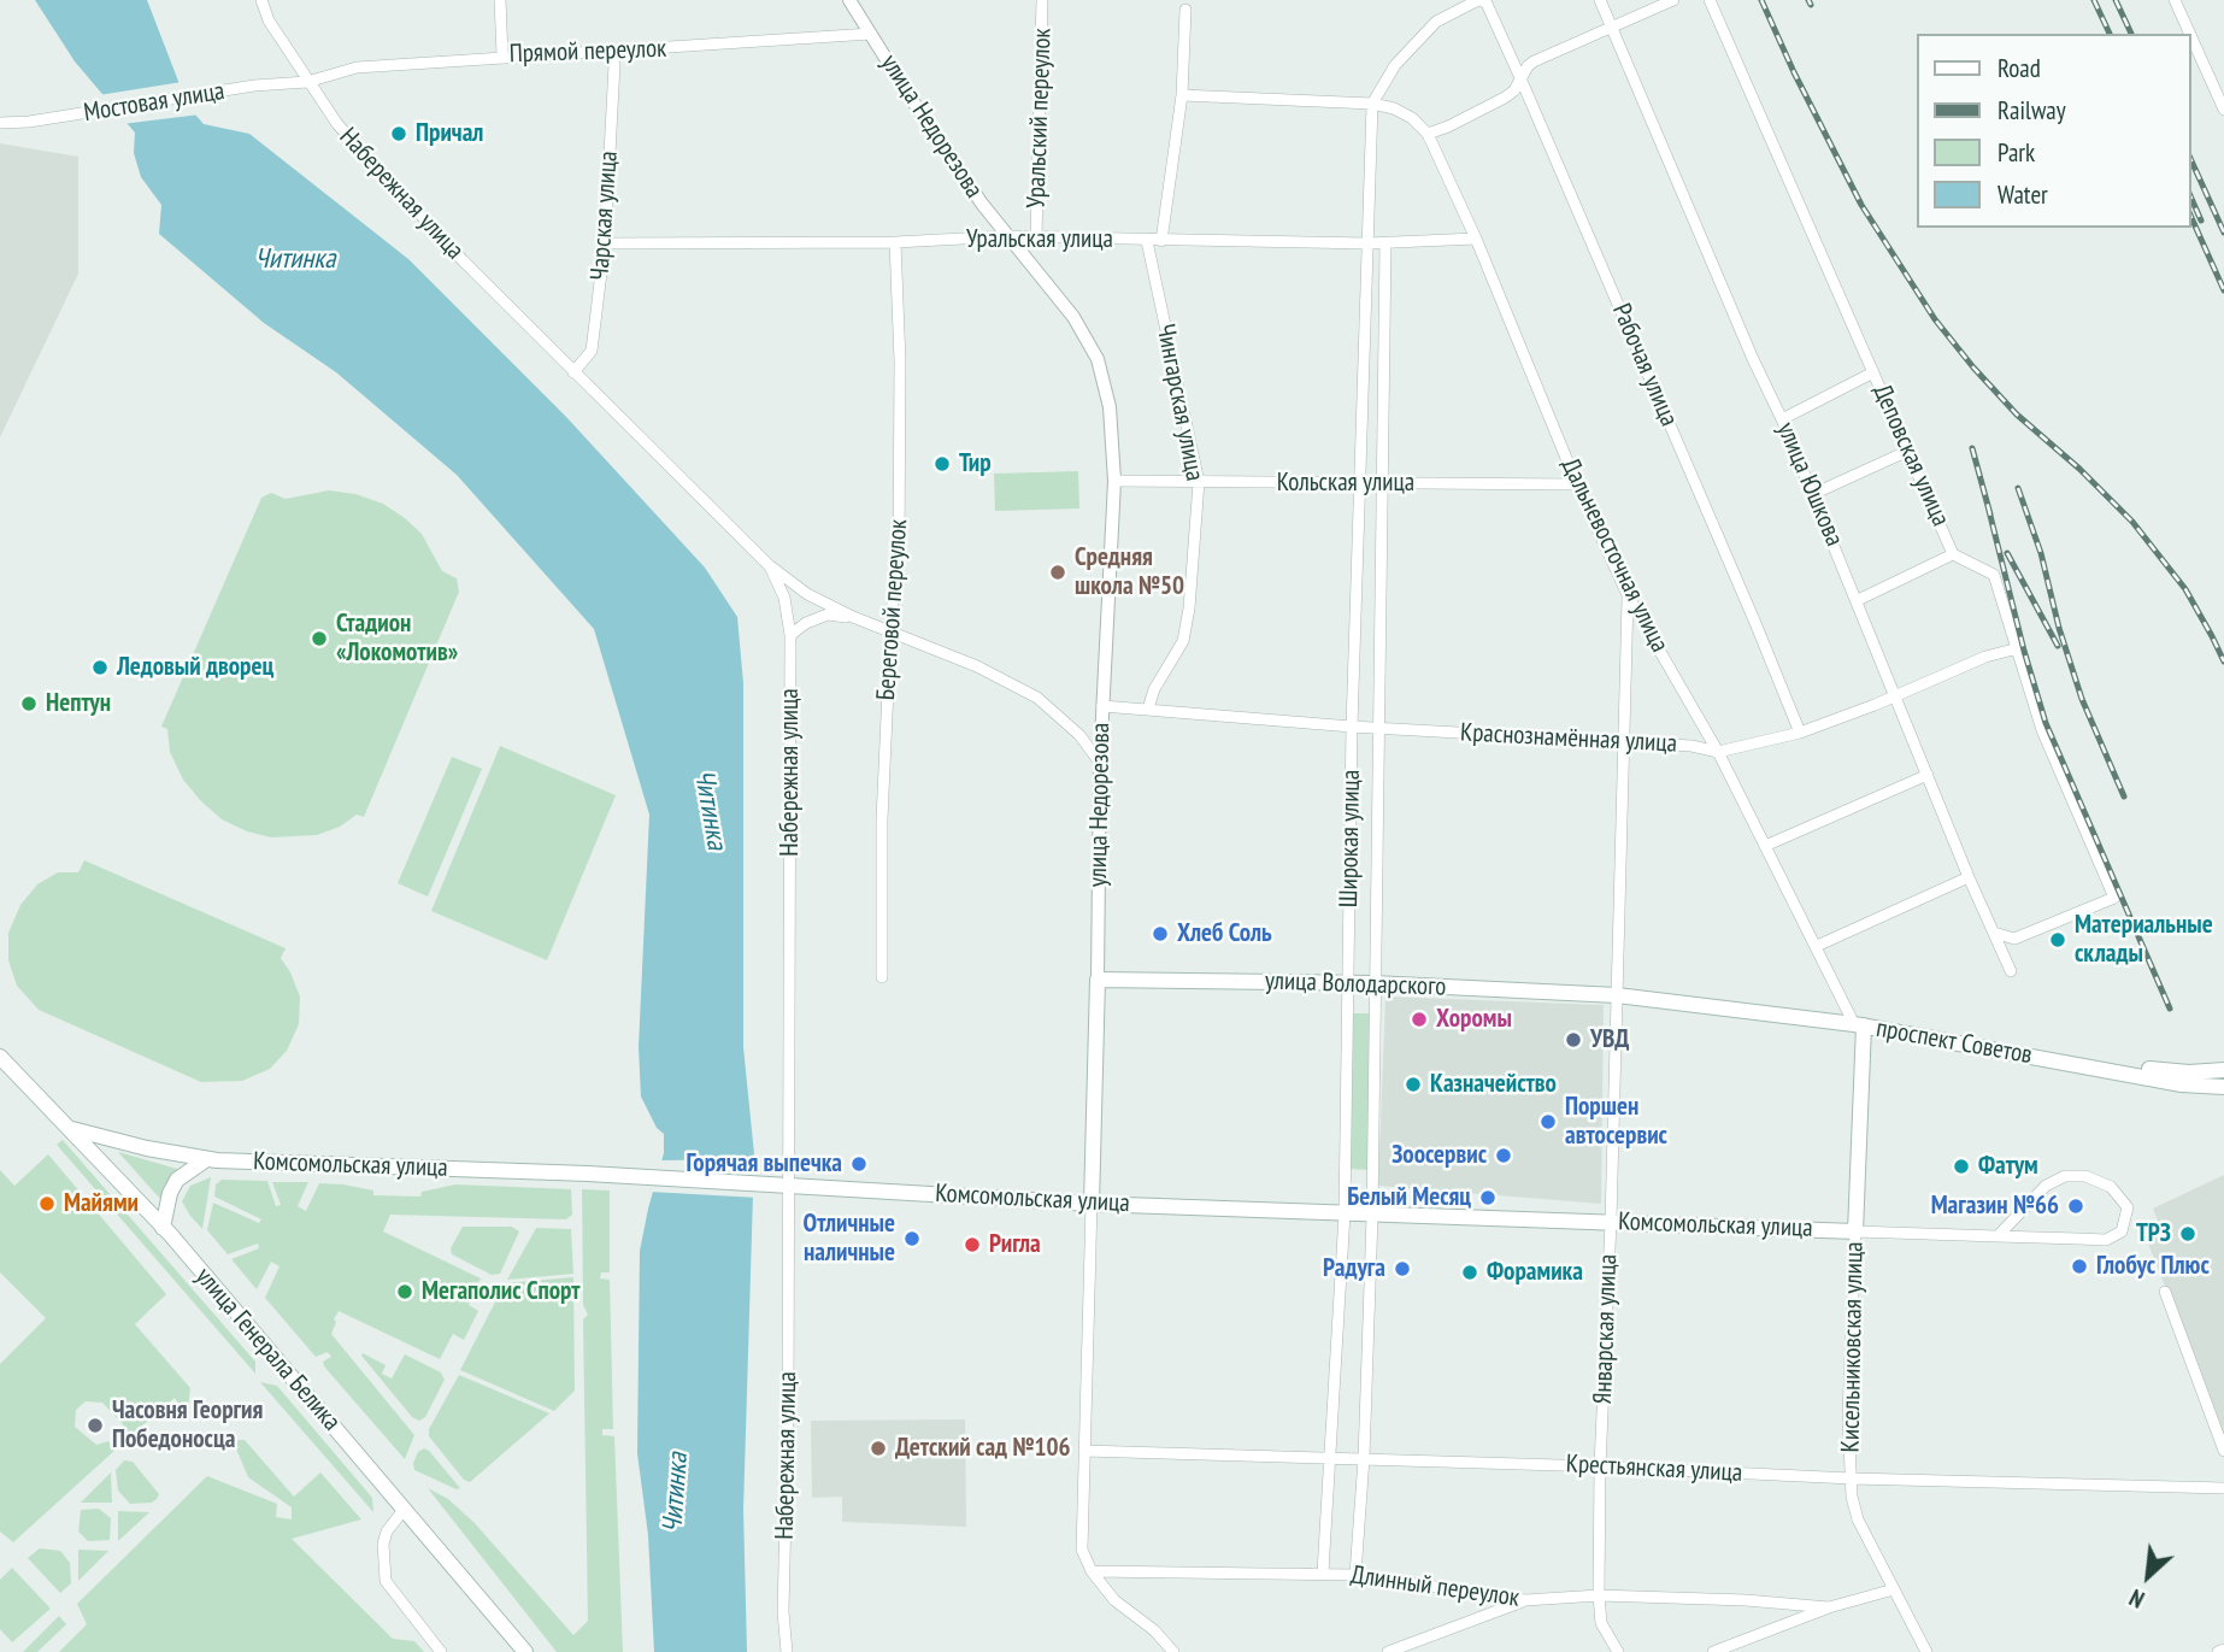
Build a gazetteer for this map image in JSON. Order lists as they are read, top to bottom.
{
  "streets": {
    "main road": [
      "улица Недорезова",
      "улица Володарского",
      "проспект Советов",
      "Комсомольская улица",
      "Кисельниковская улица",
      "улица Генерала Белика"
    ],
    "street": [
      "Прямой переулок",
      "Мостовая улица",
      "Уральский переулок",
      "Набережная улица",
      "Чарская улица",
      "Уральская улица",
      "Рабочая улица",
      "Чингарская улица",
      "Деповская улица",
      "Кольская улица",
      "улица Юшкова",
      "Дальневосточная улица",
      "Береговой переулок",
      "Краснознамённая улица",
      "Широкая улица",
      "Январская улица",
      "Крестьянская улица",
      "Длинный переулок"
    ]
  },
  "crossings": [
    ["Прямой переулок", "Мостовая улица"],
    ["Прямой переулок", "улица Недорезова"],
    ["Прямой переулок", "Набережная улица"],
    ["Прямой переулок", "Чарская улица"],
    ["Мостовая улица", "Набережная улица"],
    ["Уральский переулок", "Уральская улица"],
    ["улица Недорезова", "Уральская улица"],
    ["улица Недорезова", "Кольская улица"],
    ["улица Недорезова", "Краснознамённая улица"],
    ["улица Недорезова", "улица Володарского"],
    ["улица Недорезова", "Комсомольская улица"],
    ["улица Недорезова", "Крестьянская улица"],
    ["улица Недорезова", "Длинный переулок"],
    ["Набережная улица", "Чарская улица"],
    ["Набережная улица", "Комсомольская улица"],
    ["Чарская улица", "Уральская улица"],
    ["Уральская улица", "Чингарская улица"],
    ["Уральская улица", "Дальневосточная улица"],
    ["Уральская улица", "Береговой переулок"],
    ["Уральская улица", "Широкая улица"],
    ["Рабочая улица", "Краснознамённая улица"],
    ["Чингарская улица", "Кольская улица"],
    ["Чингарская улица", "Краснознамённая улица"],
    ["Деповская улица", "улица Юшкова"],
    ["Деповская улица", "Краснознамённая улица"],
    ["Кольская улица", "Дальневосточная улица"],
    ["Кольская улица", "Широкая улица"],
    ["улица Юшкова", "Краснознамённая улица"],
    ["Дальневосточная улица", "Краснознамённая улица"],
    ["Дальневосточная улица", "Широкая улица"],
    ["Дальневосточная улица", "улица Володарского"],
    ["Дальневосточная улица", "проспект Советов"],
    ["Дальневосточная улица", "Январская улица"],
    ["Дальневосточная улица", "Кисельниковская улица"],
    ["Краснознамённая улица", "Широкая улица"],
    ["Краснознамённая улица", "Январская улица"],
    ["Широкая улица", "улица Володарского"],
    ["Широкая улица", "Комсомольская улица"],
    ["Широкая улица", "Крестьянская улица"],
    ["Широкая улица", "Длинный переулок"],
    ["улица Володарского", "проспект Советов"],
    ["улица Володарского", "Январская улица"],
    ["улица Володарского", "Кисельниковская улица"],
    ["проспект Советов", "Кисельниковская улица"],
    ["Комсомольская улица", "Январская улица"],
    ["Комсомольская улица", "Кисельниковская улица"],
    ["Комсомольская улица", "улица Генерала Белика"],
    ["Январская улица", "Крестьянская улица"],
    ["Январская улица", "Длинный переулок"],
    ["Кисельниковская улица", "Крестьянская улица"]
  ],
  "water": ["Читинка"],
  "places": [
    "Причал",
    "Тир",
    "Средняя школа №50",
    "Стадион «Локомотив»",
    "Ледовый дворец",
    "Нептун",
    "Хлеб Соль",
    "Материальные склады",
    "Хоромы",
    "УВД",
    "Казначейство",
    "Поршен автосервис",
    "Зоосервис",
    "Горячая выпечка",
    "Фатум",
    "Белый Месяц",
    "Майями",
    "Магазин №66",
    "ТРЗ",
    "Отличные наличные",
    "Ригла",
    "Глобус Плюс",
    "Радуга",
    "Форамика",
    "Мегаполис Спорт",
    "Часовня Георгия Победоносца",
    "Детский сад №106"
  ],
  "legend": [
    "Road",
    "Railway",
    "Park",
    "Water"
  ],
  "north": "bottom left"
}
